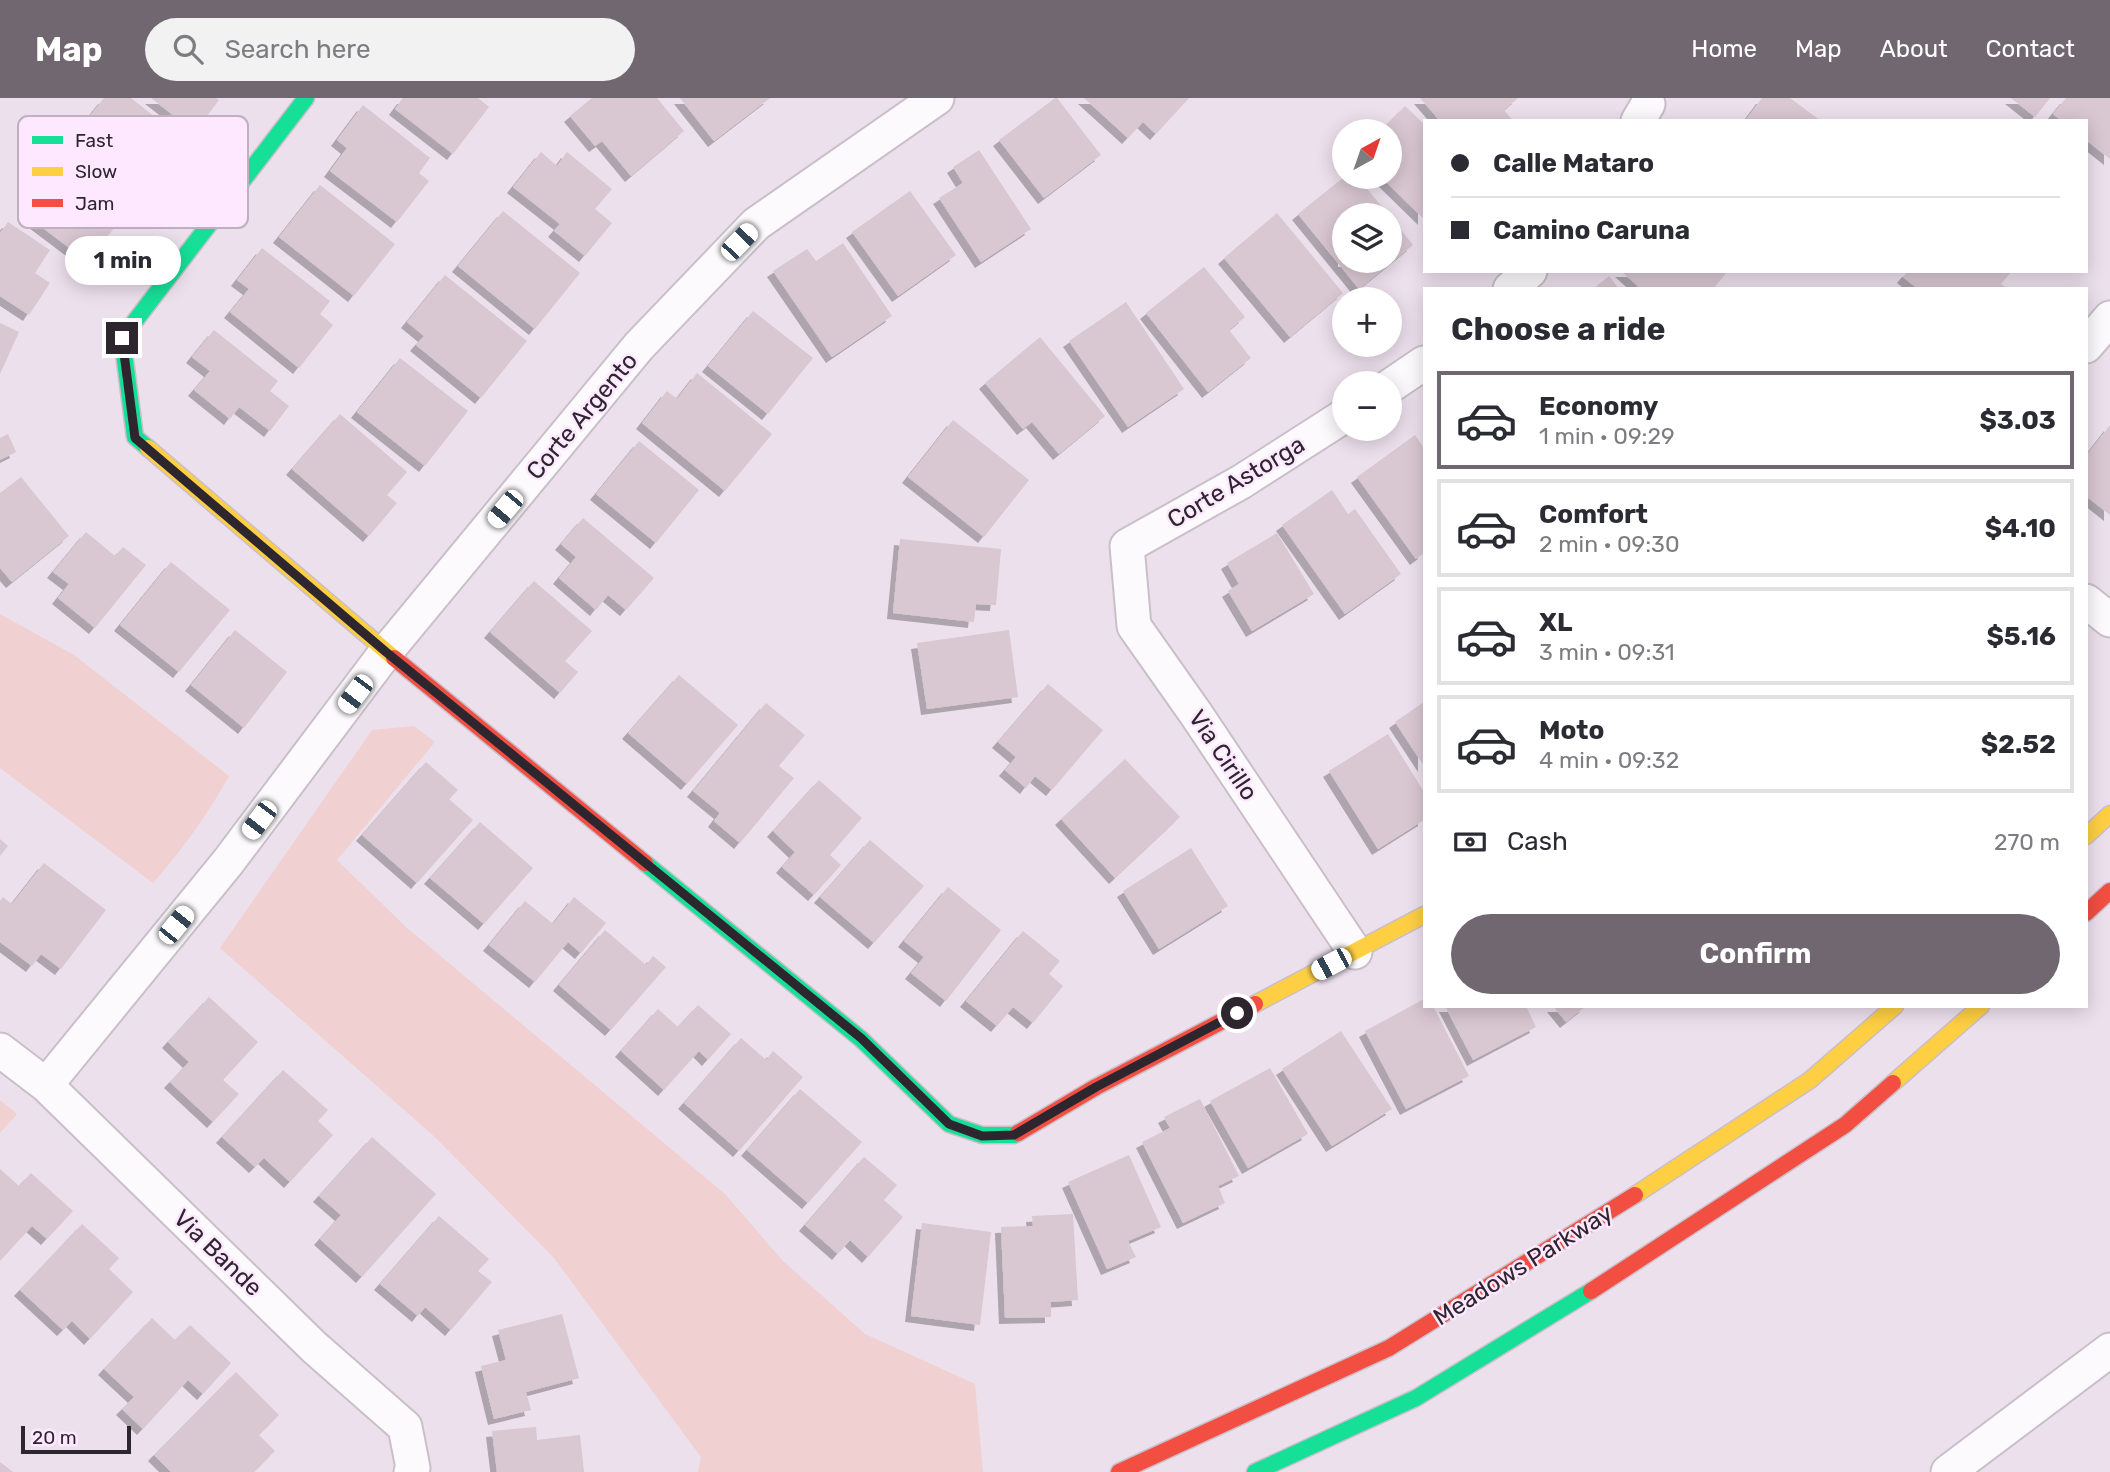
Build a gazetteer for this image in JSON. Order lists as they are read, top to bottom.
{
  "streets": {
    "street": [
      "Corte Argento",
      "Corte Astorga",
      "Via Cirillo",
      "Via Bande",
      "Meadows Parkway"
    ]
  },
  "crossings": [
    ["Corte Argento", "Via Bande"],
    ["Corte Astorga", "Via Cirillo"]
  ],
  "legend": ["Fast", "Slow", "Jam"],
  "scale_bar": "20 m",
  "north": "top right",
  "page": {
    "header": "Map",
    "search": "Search here",
    "nav": [
      "Home",
      "Map",
      "About",
      "Contact"
    ],
    "map_buttons": ["+", "−"],
    "banner": ["Calle Mataro", "Camino Caruna"],
    "bubble": "1 min",
    "heading": "Choose a ride",
    "list": [
      {
        "name": "Economy",
        "note": "1 min · 09:29",
        "value": "$3.03"
      },
      {
        "name": "Comfort",
        "note": "2 min · 09:30",
        "value": "$4.10"
      },
      {
        "name": "XL",
        "note": "3 min · 09:31",
        "value": "$5.16"
      },
      {
        "name": "Moto",
        "note": "4 min · 09:32",
        "value": "$2.52"
      }
    ],
    "pay": ["Cash", "270 m"],
    "buttons": "Confirm",
    "scale": "20 m"
  }
}
